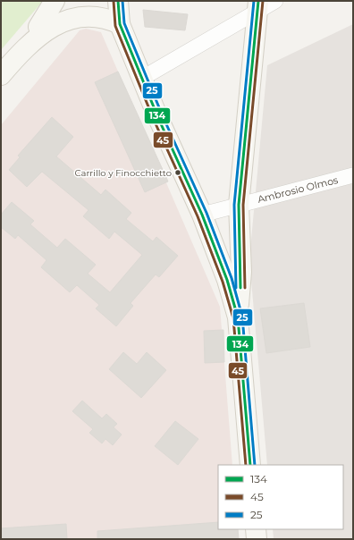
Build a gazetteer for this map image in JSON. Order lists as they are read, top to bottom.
{
  "streets": {
    "street": ["Ambrosio Olmos"]
  },
  "places": ["Carrillo y Finocchietto"],
  "lines": ["transit line 134", "transit line 45", "transit line 25"],
  "legend": ["134", "45", "25"]
}
